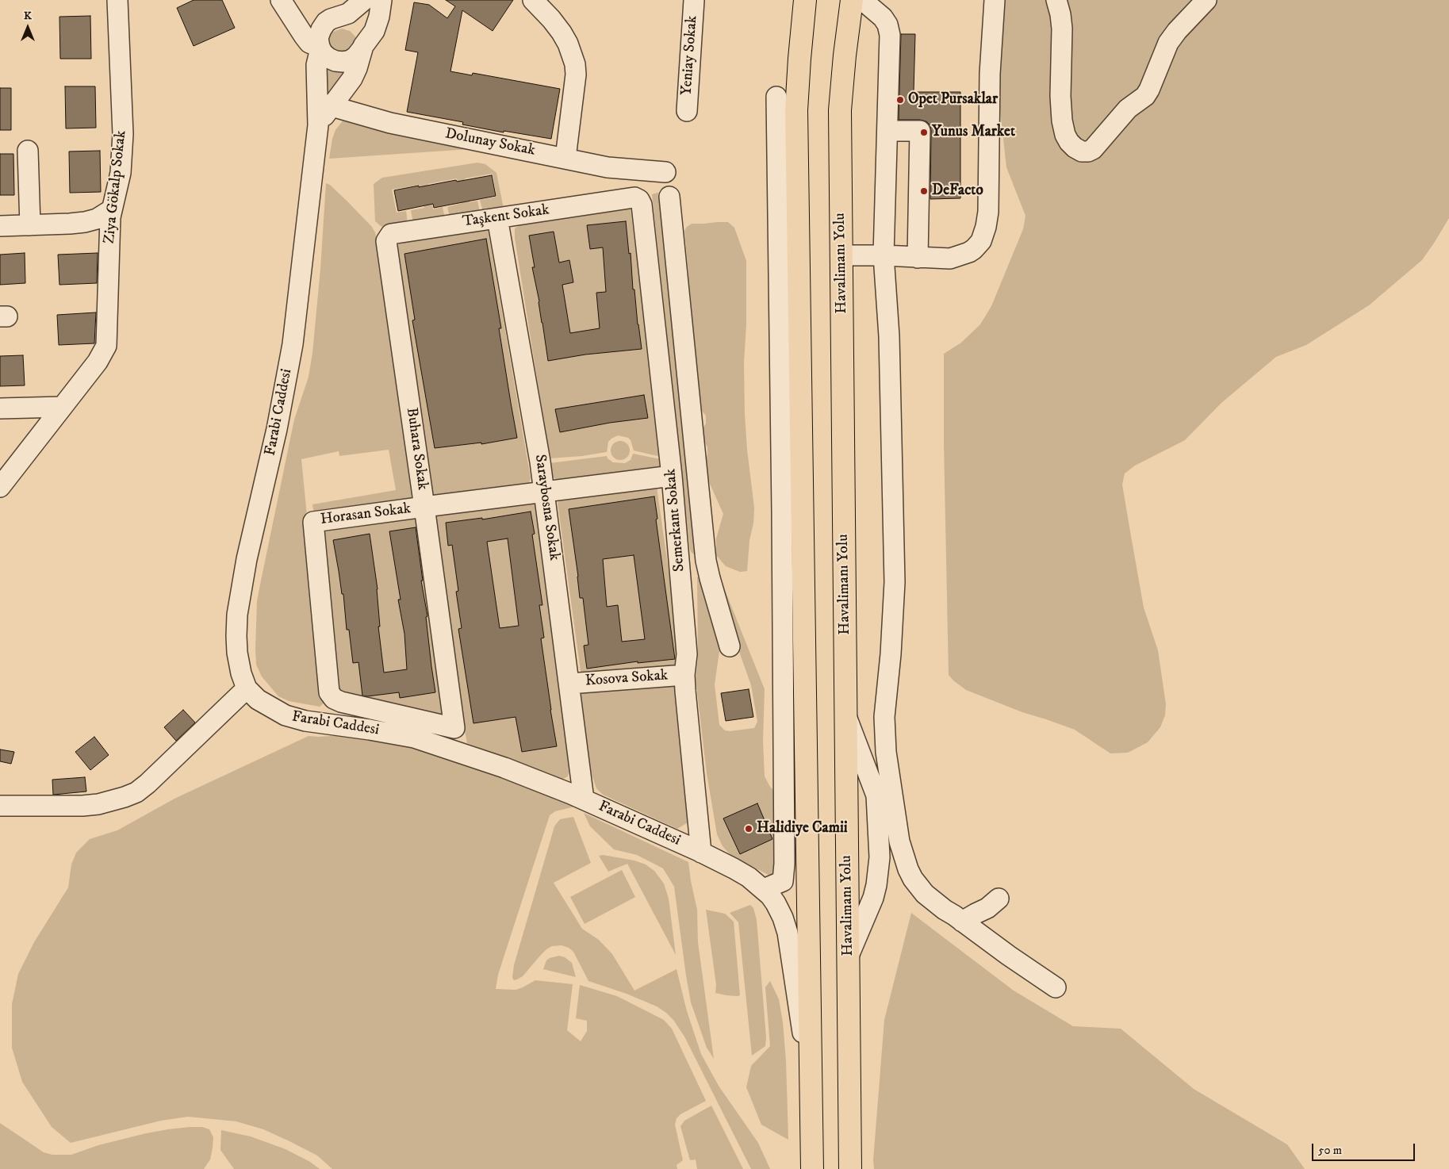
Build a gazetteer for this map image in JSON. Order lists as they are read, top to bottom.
{
  "streets": {
    "highway": ["Havalimanı Yolu"],
    "street": [
      "Yeniay Sokak",
      "Dolunay Sokak",
      "Ziya Gökalp Sokak",
      "Taşkent Sokak",
      "Farabi Caddesi",
      "Buhara Sokak",
      "Saraybosna Sokak",
      "Horasan Sokak",
      "Semerkant Sokak",
      "Kosova Sokak"
    ]
  },
  "crossings": [
    ["Dolunay Sokak", "Farabi Caddesi"],
    ["Taşkent Sokak", "Buhara Sokak"],
    ["Taşkent Sokak", "Saraybosna Sokak"],
    ["Taşkent Sokak", "Semerkant Sokak"],
    ["Farabi Caddesi", "Saraybosna Sokak"],
    ["Farabi Caddesi", "Semerkant Sokak"],
    ["Buhara Sokak", "Horasan Sokak"],
    ["Saraybosna Sokak", "Horasan Sokak"],
    ["Saraybosna Sokak", "Kosova Sokak"],
    ["Horasan Sokak", "Semerkant Sokak"],
    ["Semerkant Sokak", "Kosova Sokak"]
  ],
  "places": [
    "Opet Pursaklar",
    "Yunus Market",
    "DeFacto",
    "Halidiye Camii"
  ],
  "scale_bar": "50 m",
  "north": "top"
}
